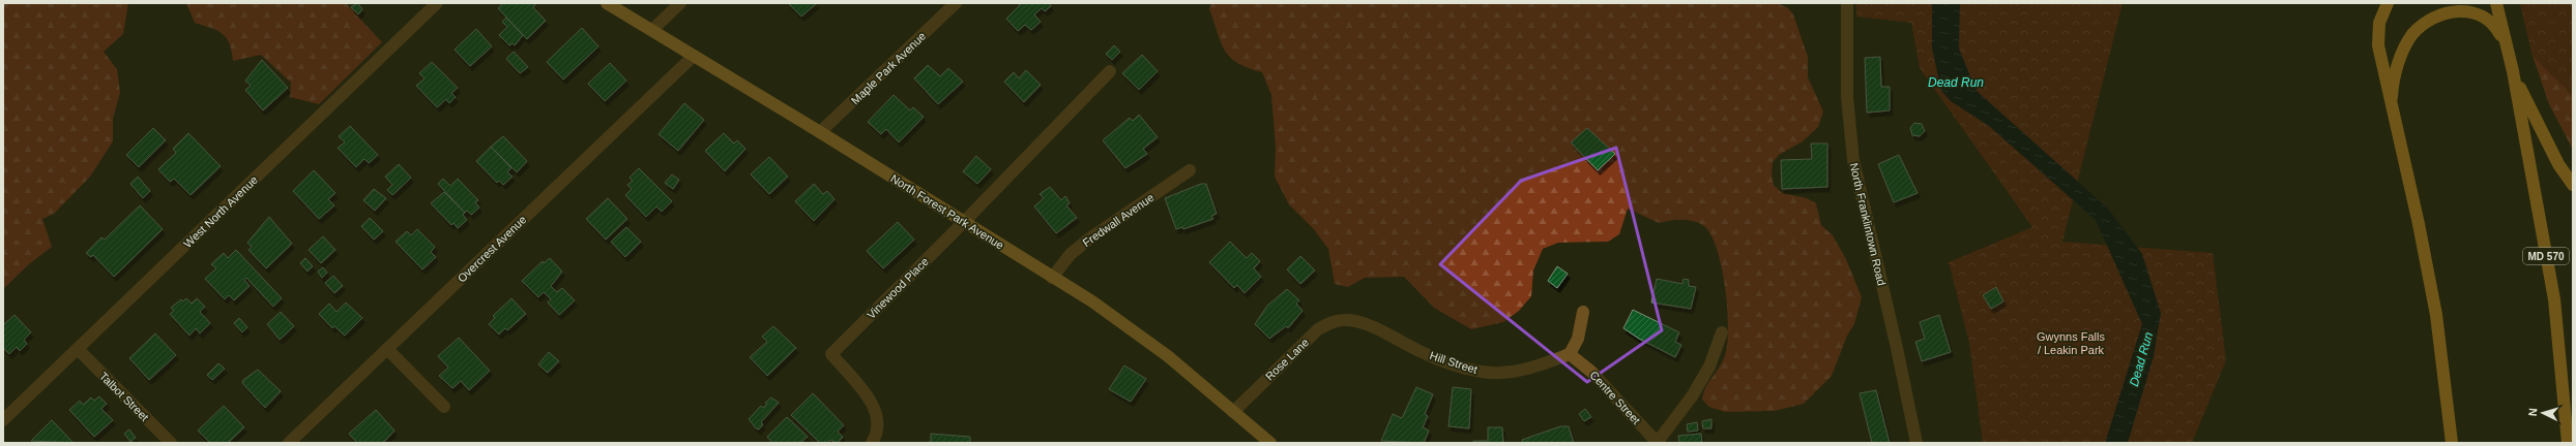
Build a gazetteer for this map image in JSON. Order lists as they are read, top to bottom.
{
  "streets": {
    "highway": ["MD 570"],
    "main road": ["North Forest Park Avenue"],
    "street": [
      "Maple Park Avenue",
      "West North Avenue",
      "Fredwall Avenue",
      "North Franklintown Road",
      "Overcrest Avenue",
      "Vinewood Place",
      "Rose Lane",
      "Hill Street",
      "Talbot Street",
      "Centre Street"
    ]
  },
  "crossings": [
    ["Maple Park Avenue", "North Forest Park Avenue"],
    ["West North Avenue", "Talbot Street"],
    ["North Forest Park Avenue", "Fredwall Avenue"],
    ["North Forest Park Avenue", "Overcrest Avenue"],
    ["North Forest Park Avenue", "Vinewood Place"],
    ["North Forest Park Avenue", "Rose Lane"],
    ["Rose Lane", "Hill Street"],
    ["Hill Street", "Centre Street"]
  ],
  "water": ["Dead Run"],
  "parks": ["Gwynns Falls / Leakin Park"],
  "north": "left"
}
